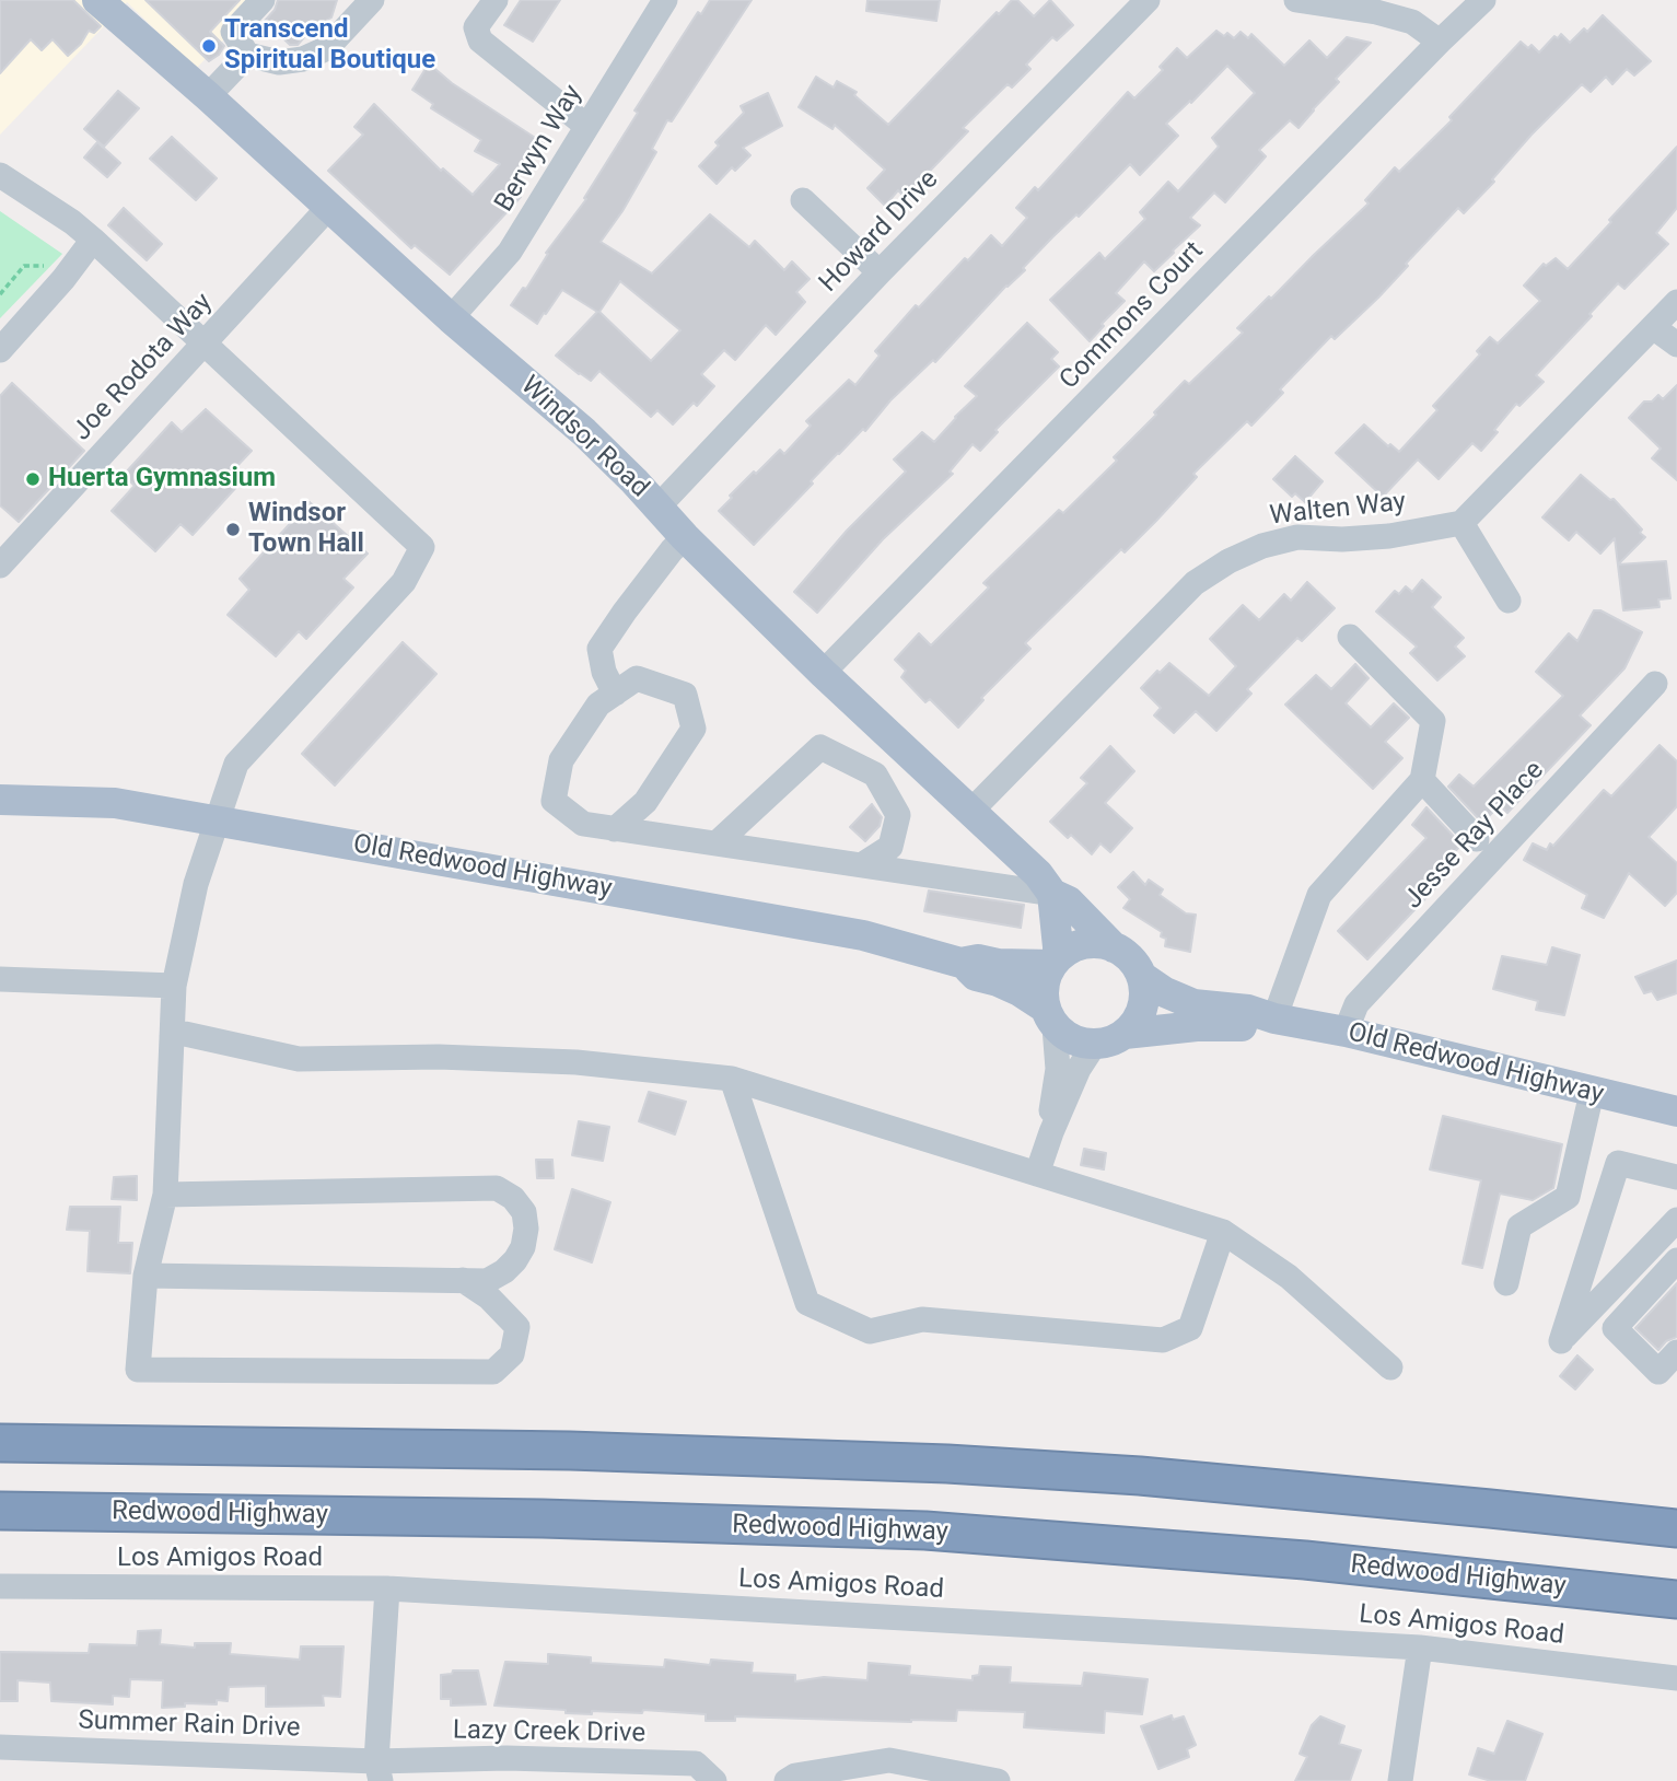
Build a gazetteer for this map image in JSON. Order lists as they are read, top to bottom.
{
  "streets": {
    "highway": ["Redwood Highway"],
    "main road": ["Windsor Road", "Old Redwood Highway"],
    "street": [
      "Berwyn Way",
      "Howard Drive",
      "Commons Court",
      "Joe Rodota Way",
      "Walten Way",
      "Jesse Ray Place",
      "Los Amigos Road",
      "Summer Rain Drive",
      "Lazy Creek Drive"
    ]
  },
  "crossings": [
    ["Berwyn Way", "Windsor Road"],
    ["Howard Drive", "Windsor Road"],
    ["Commons Court", "Windsor Road"],
    ["Joe Rodota Way", "Windsor Road"],
    ["Windsor Road", "Walten Way"],
    ["Windsor Road", "Old Redwood Highway"],
    ["Jesse Ray Place", "Old Redwood Highway"],
    ["Summer Rain Drive", "Lazy Creek Drive"]
  ],
  "places": ["Transcend Spiritual Boutique", "Huerta Gymnasium", "Windsor Town Hall"]
}
